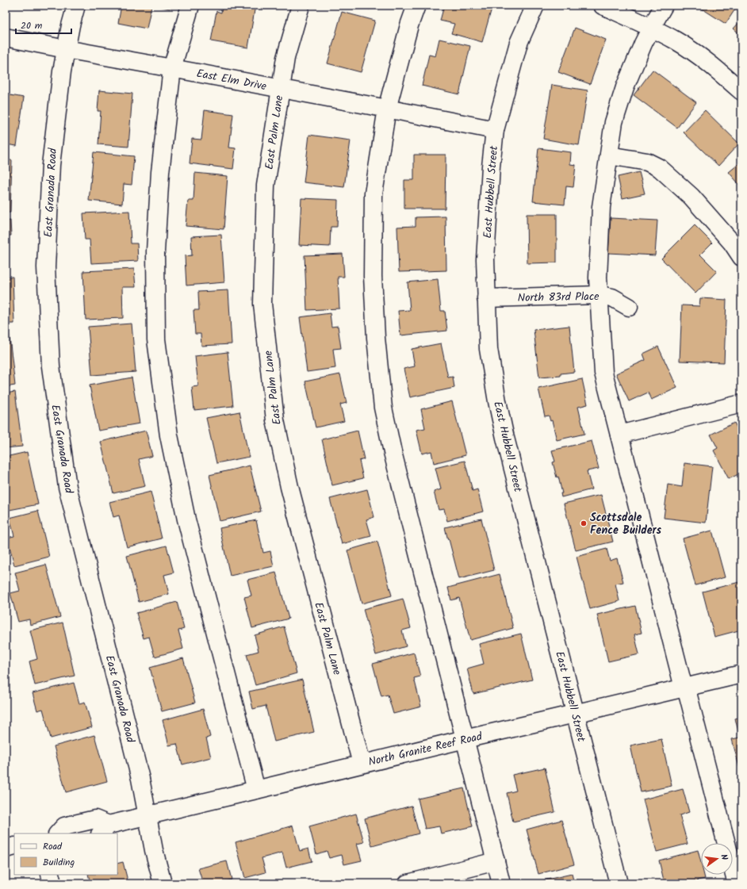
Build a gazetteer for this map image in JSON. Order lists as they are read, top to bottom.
{
  "streets": {
    "street": [
      "East Elm Drive",
      "East Palm Lane",
      "East Hubbell Street",
      "East Granada Road",
      "North 83rd Place",
      "North Granite Reef Road"
    ]
  },
  "crossings": [
    ["East Elm Drive", "East Palm Lane"],
    ["East Elm Drive", "East Hubbell Street"],
    ["East Elm Drive", "East Granada Road"],
    ["East Palm Lane", "North Granite Reef Road"],
    ["East Hubbell Street", "North 83rd Place"],
    ["East Hubbell Street", "North Granite Reef Road"],
    ["East Granada Road", "North Granite Reef Road"]
  ],
  "places": ["Scottsdale Fence Builders"],
  "legend": ["Road", "Building"],
  "scale_bar": "20 m",
  "north": "right"
}
